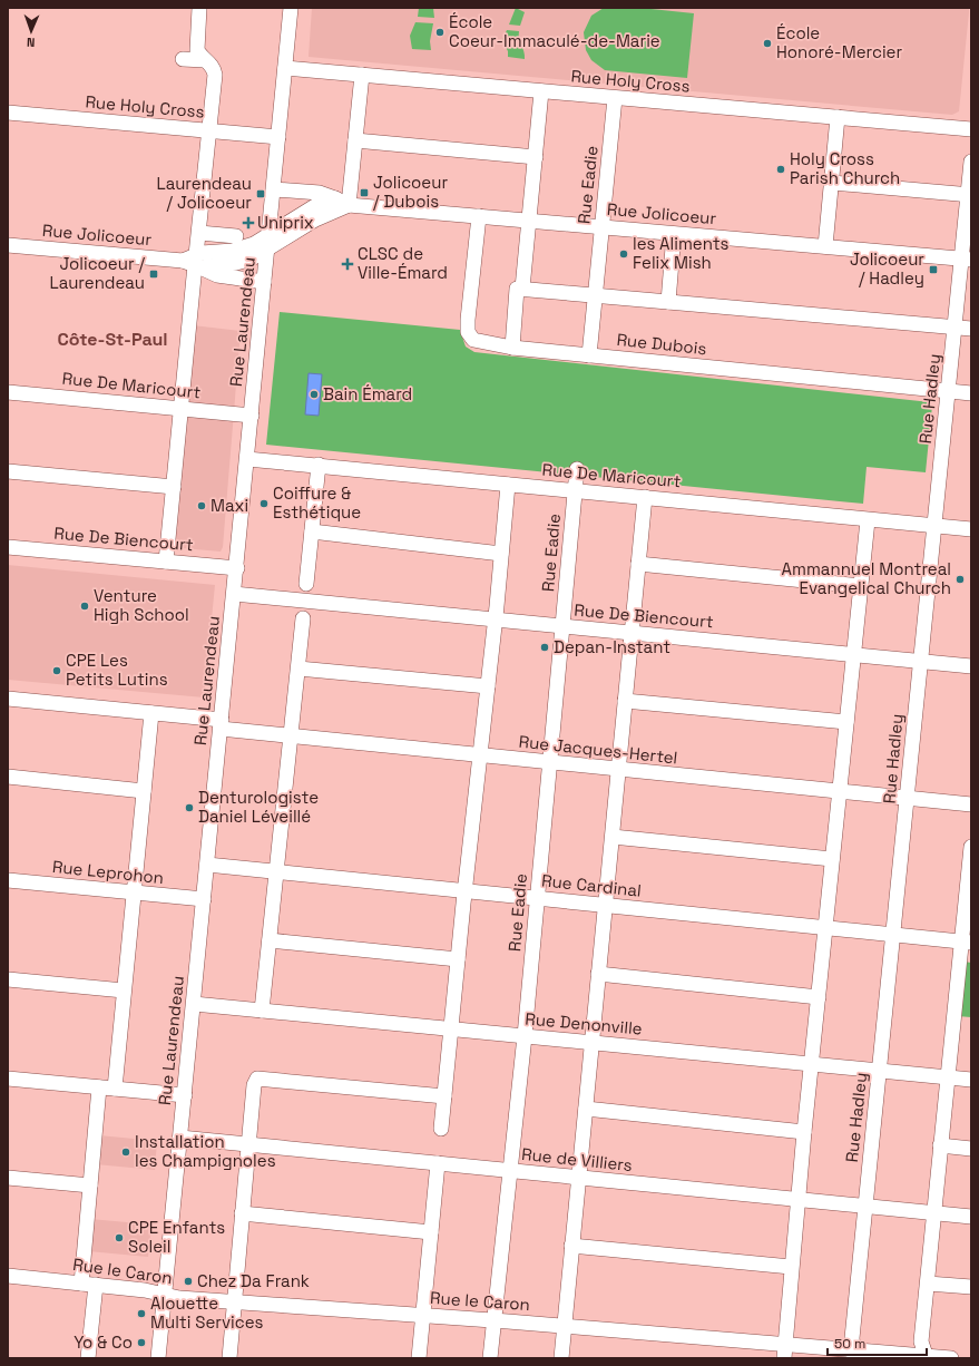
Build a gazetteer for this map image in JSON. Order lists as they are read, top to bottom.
{
  "streets": {
    "street": [
      "Rue Holy Cross",
      "Rue Eadie",
      "Rue Jolicoeur",
      "Rue Laurendeau",
      "Rue Dubois",
      "Rue De Maricourt",
      "Rue Hadley",
      "Rue De Biencourt",
      "Rue Jacques-Hertel",
      "Rue Leprohon",
      "Rue Cardinal",
      "Rue Denonville",
      "Rue de Villiers",
      "Rue le Caron"
    ]
  },
  "crossings": [
    ["Rue Holy Cross", "Rue Eadie"],
    ["Rue Holy Cross", "Rue Laurendeau"],
    ["Rue Eadie", "Rue Jolicoeur"],
    ["Rue Eadie", "Rue Dubois"],
    ["Rue Eadie", "Rue De Maricourt"],
    ["Rue Eadie", "Rue De Biencourt"],
    ["Rue Eadie", "Rue Jacques-Hertel"],
    ["Rue Eadie", "Rue Cardinal"],
    ["Rue Eadie", "Rue Denonville"],
    ["Rue Eadie", "Rue de Villiers"],
    ["Rue Eadie", "Rue le Caron"],
    ["Rue Jolicoeur", "Rue Laurendeau"],
    ["Rue Jolicoeur", "Rue Dubois"],
    ["Rue Jolicoeur", "Rue Hadley"],
    ["Rue Laurendeau", "Rue De Maricourt"],
    ["Rue Laurendeau", "Rue De Biencourt"],
    ["Rue Laurendeau", "Rue Jacques-Hertel"],
    ["Rue Laurendeau", "Rue Leprohon"],
    ["Rue Laurendeau", "Rue Cardinal"],
    ["Rue Laurendeau", "Rue Denonville"],
    ["Rue Laurendeau", "Rue de Villiers"],
    ["Rue Laurendeau", "Rue le Caron"],
    ["Rue Dubois", "Rue Hadley"],
    ["Rue De Maricourt", "Rue Hadley"],
    ["Rue Hadley", "Rue De Biencourt"],
    ["Rue Hadley", "Rue Jacques-Hertel"],
    ["Rue Hadley", "Rue Cardinal"],
    ["Rue Hadley", "Rue Denonville"],
    ["Rue Hadley", "Rue de Villiers"],
    ["Rue Hadley", "Rue le Caron"]
  ],
  "districts": ["Côte-St-Paul"],
  "places": {
    "other": [
      "École Coeur-Immaculé-de-Marie",
      "École Honoré-Mercier",
      "Holy Cross Parish Church",
      "les Aliments Felix Mish",
      "Bain Émard",
      "Coiffure & Esthétique",
      "Maxi",
      "Ammannuel Montreal Evangelical Church",
      "Venture High School",
      "Depan-Instant",
      "CPE Les Petits Lutins",
      "Denturologiste Daniel Léveillé",
      "Installation les Champignoles",
      "CPE Enfants Soleil",
      "Chez Da Frank",
      "Alouette Multi Services",
      "Yo & Co"
    ],
    "transit": [
      "Jolicoeur / Dubois",
      "Laurendeau / Jolicoeur",
      "Jolicoeur / Hadley",
      "Jolicoeur / Laurendeau"
    ],
    "health": ["Uniprix", "CLSC de Ville-Émard"]
  },
  "scale_bar": "50 m",
  "north": "bottom"
}
